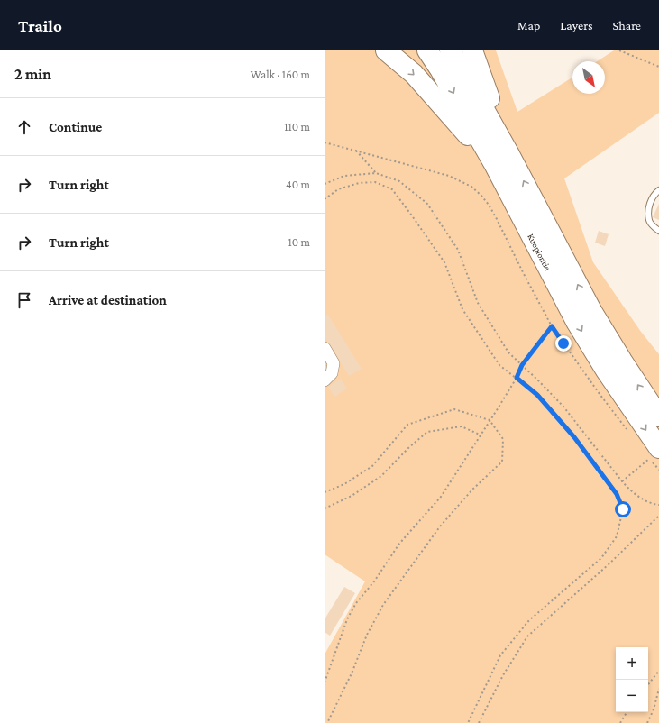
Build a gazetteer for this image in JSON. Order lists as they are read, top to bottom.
{
  "streets": {
    "highway": ["Kuopiontie"]
  },
  "north": "bottom right",
  "page": {
    "header": "Trailo",
    "nav": ["Map", "Layers", "Share"],
    "heading": ["2 min", "Walk · 160 m"],
    "list": [
      ["Continue", "110 m"],
      ["Turn right", "40 m"],
      ["Turn right", "10 m"],
      "Arrive at destination"
    ],
    "map_buttons": ["+", "−"]
  }
}
